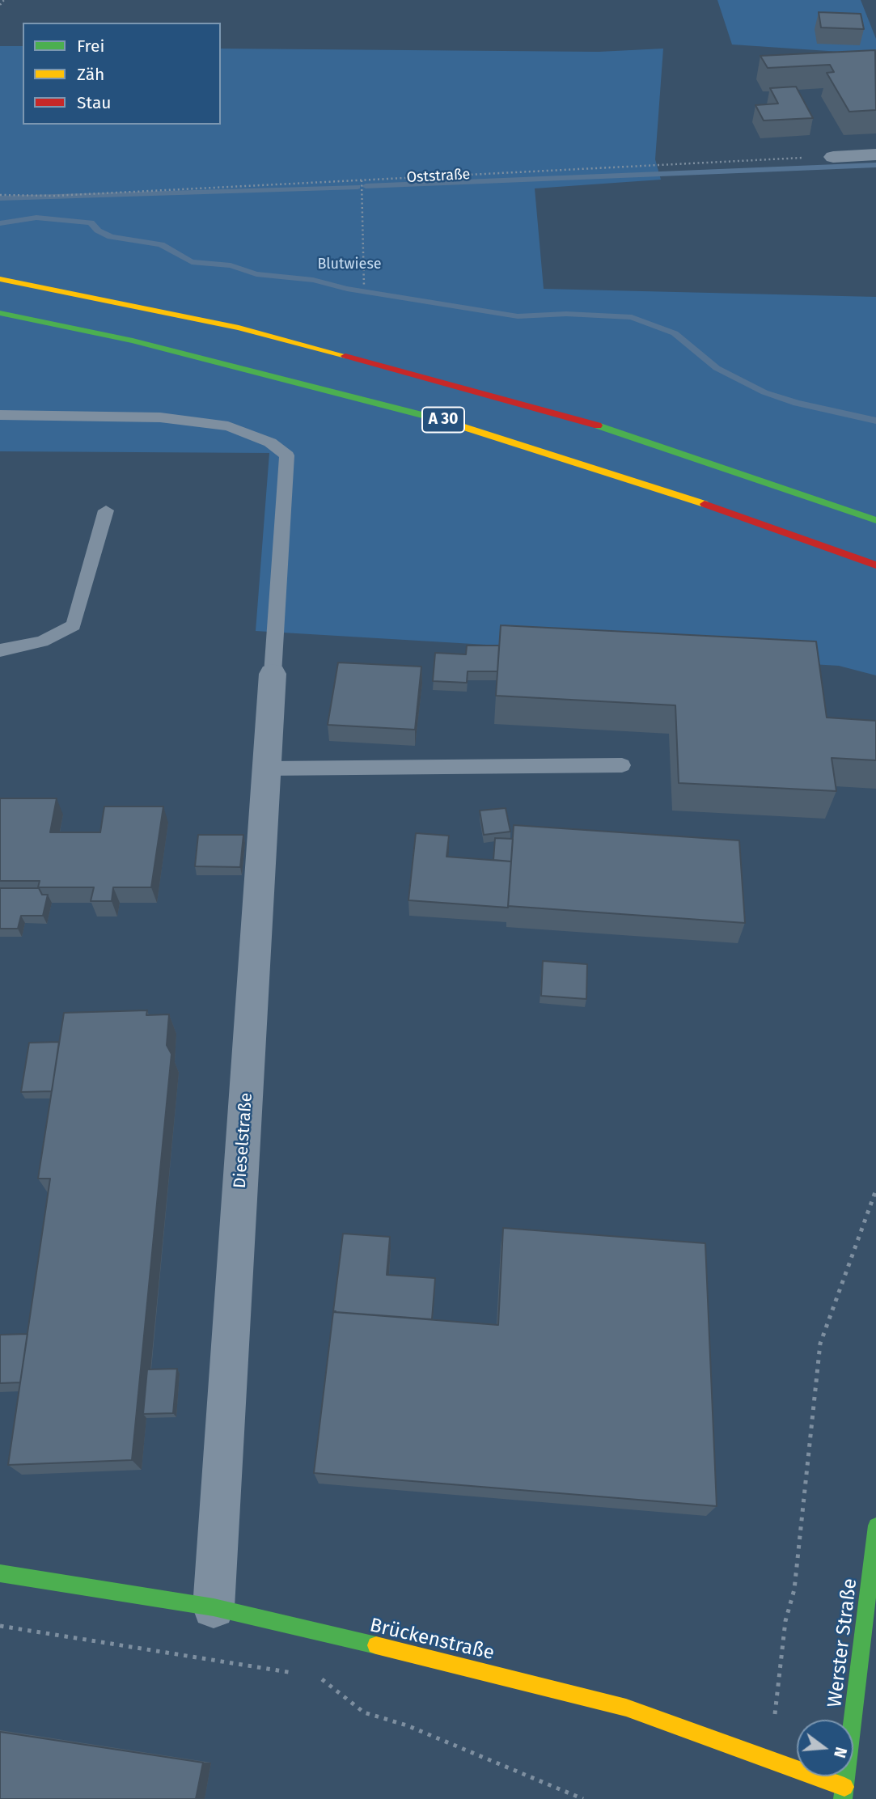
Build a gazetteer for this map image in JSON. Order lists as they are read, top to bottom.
{
  "streets": {
    "main road": ["A 30", "Brückenstraße", "Werster Straße"],
    "street": ["Dieselstraße"],
    "path": ["Oststraße"]
  },
  "crossings": [
    ["Dieselstraße", "Brückenstraße"],
    ["Brückenstraße", "Werster Straße"]
  ],
  "parks": ["Blutwiese"],
  "legend": ["Frei", "Zäh", "Stau"],
  "north": "right"
}
